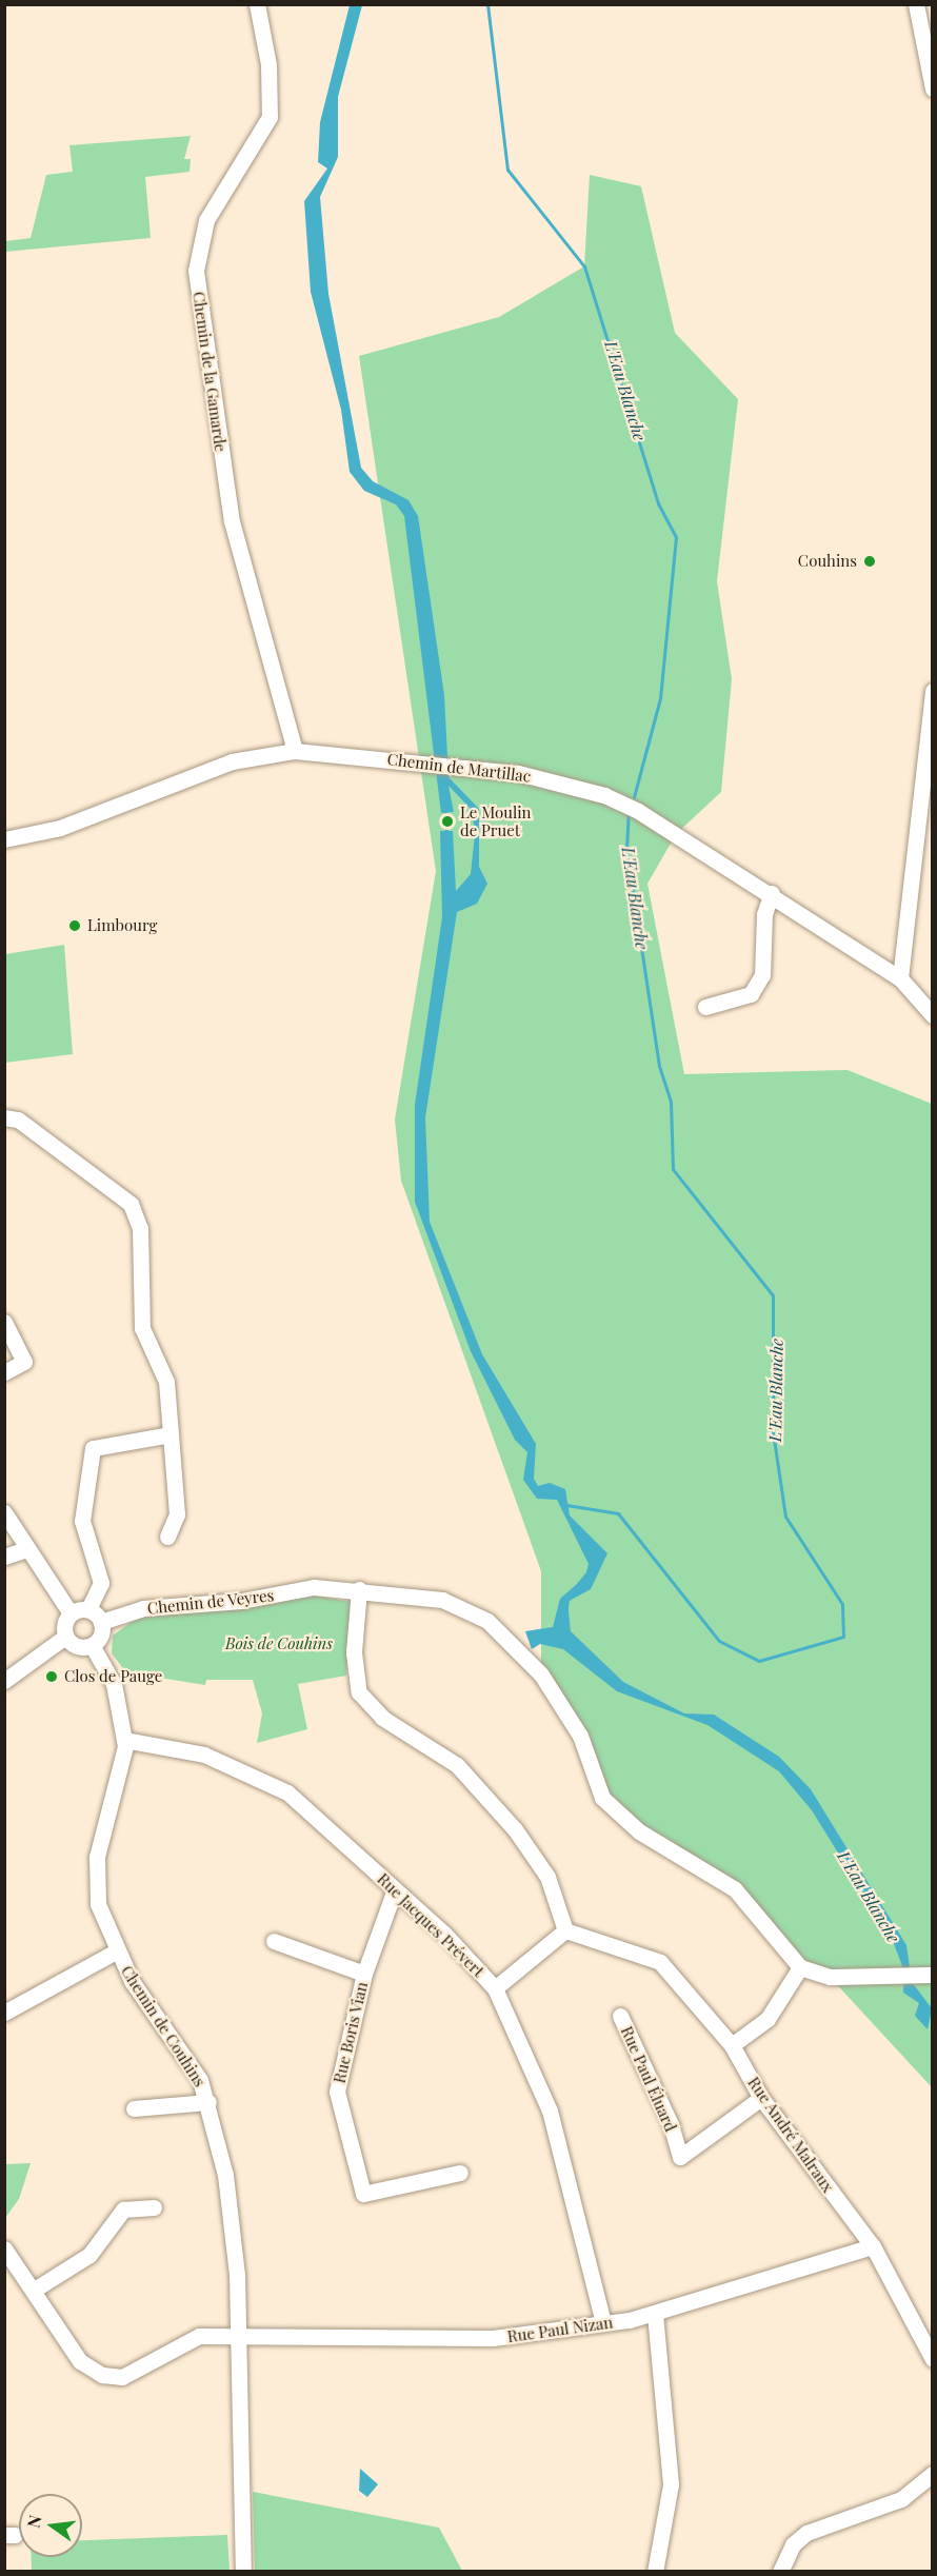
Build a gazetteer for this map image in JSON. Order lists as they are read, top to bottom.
{
  "streets": {
    "street": [
      "Chemin de la Gamarde",
      "Chemin de Martillac",
      "Chemin de Veyres",
      "Rue Jacques Prévert",
      "Chemin de Couhins",
      "Rue Boris Vian",
      "Rue Paul Éluard",
      "Rue André Malraux",
      "Rue Paul Nizan"
    ]
  },
  "crossings": [
    ["Chemin de la Gamarde", "Chemin de Martillac"],
    ["Chemin de Veyres", "Chemin de Couhins"],
    ["Rue Jacques Prévert", "Chemin de Couhins"],
    ["Rue Jacques Prévert", "Rue Boris Vian"],
    ["Rue Jacques Prévert", "Rue Paul Nizan"],
    ["Chemin de Couhins", "Rue Paul Nizan"],
    ["Rue Paul Éluard", "Rue André Malraux"],
    ["Rue André Malraux", "Rue Paul Nizan"]
  ],
  "water": ["L'Eau Blanche"],
  "parks": ["Bois de Couhins"],
  "places": [
    "Couhins",
    "Le Moulin de Pruet",
    "Limbourg",
    "Clos de Pauge"
  ],
  "north": "left"
}
